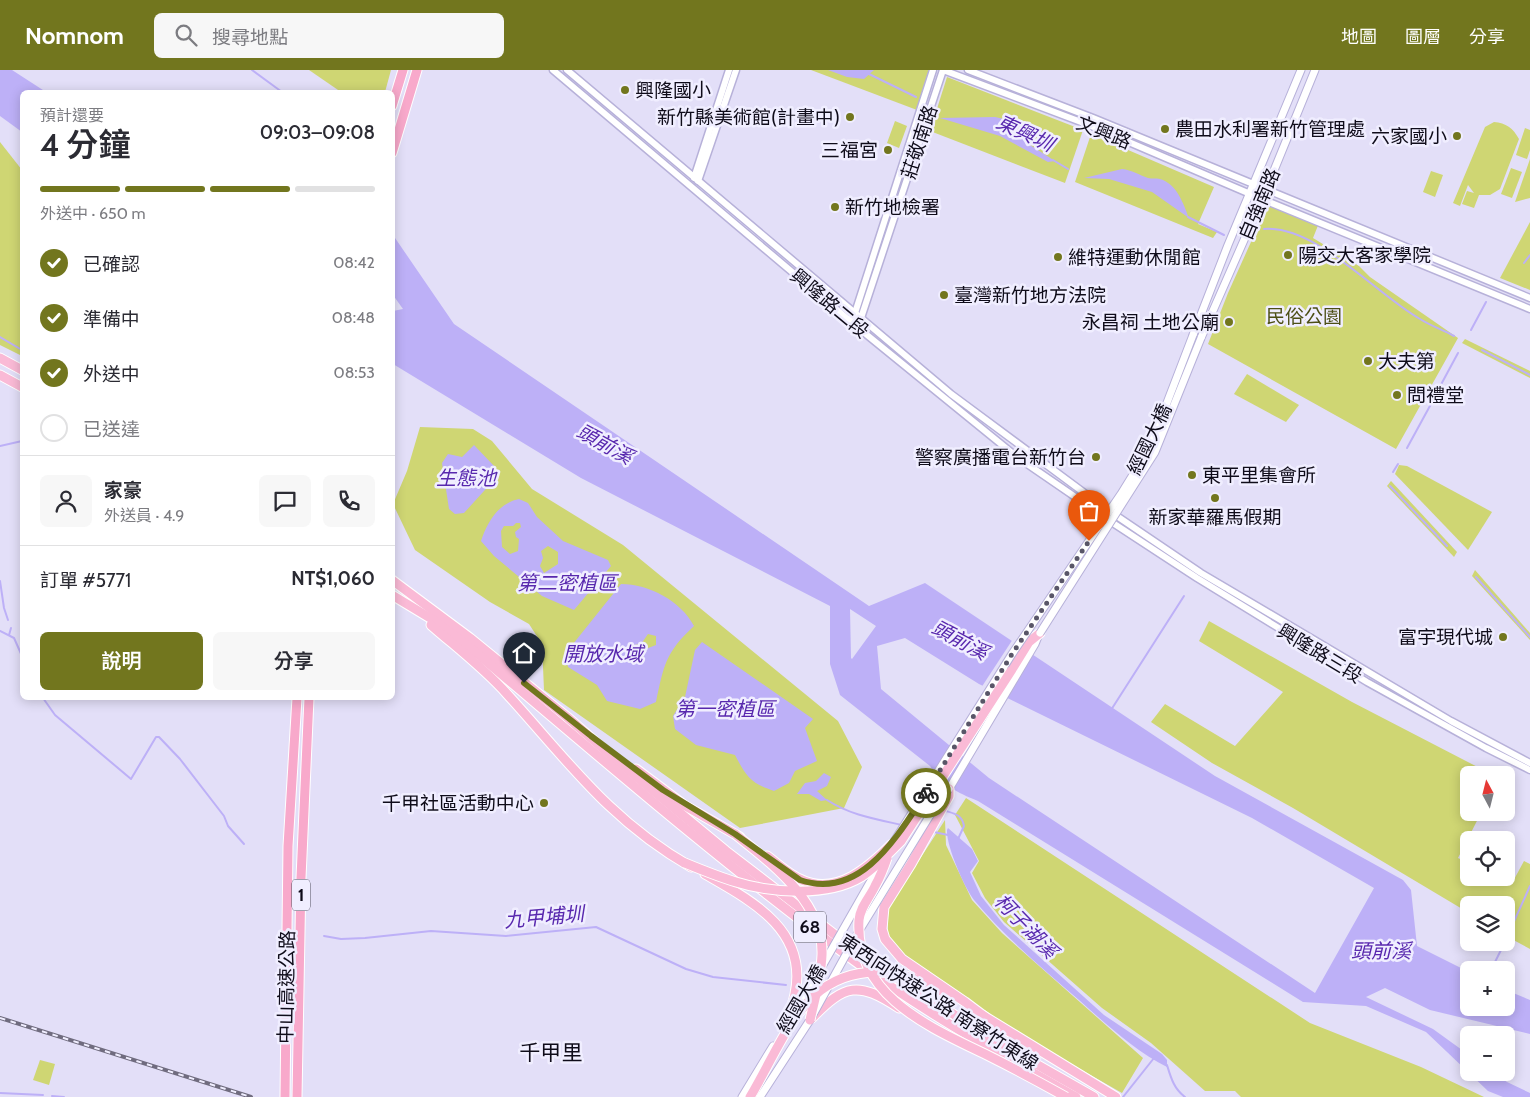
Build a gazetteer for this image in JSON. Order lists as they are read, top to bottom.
{
  "streets": {
    "highway": [
      "1",
      "68",
      "中山高速公路",
      "東西向快速公路 南寮竹東線"
    ],
    "main road": ["自強南路", "經國大橋"],
    "street": [
      "文興路",
      "莊敬南路",
      "興隆路二段",
      "興隆路三段"
    ]
  },
  "crossings": [
    ["文興路", "莊敬南路"],
    ["文興路", "自強南路"],
    ["莊敬南路", "興隆路二段"],
    ["自強南路", "經國大橋"],
    ["興隆路二段", "興隆路三段"]
  ],
  "districts": ["千甲里"],
  "water": [
    "東興圳",
    "頭前溪",
    "生態池",
    "第二密植區",
    "開放水域",
    "第一密植區",
    "九甲埔圳",
    "柯子湖溪"
  ],
  "parks": ["民俗公園"],
  "places": [
    "興隆國小",
    "新竹縣美術館(計畫中)",
    "農田水利署新竹管理處",
    "六家國小",
    "三福宮",
    "新竹地檢署",
    "陽交大客家學院",
    "維特運動休閒館",
    "臺灣新竹地方法院",
    "永昌祠 土地公廟",
    "大夫第",
    "問禮堂",
    "警察廣播電台新竹台",
    "東平里集會所",
    "新家華羅馬假期",
    "富宇現代城",
    "千甲社區活動中心"
  ],
  "north": "top",
  "page": {
    "header": "Nomnom",
    "search": "搜尋地點",
    "nav": ["地圖", "圖層", "分享"],
    "heading": ["4 分鐘", "預計還要", "09:03–09:08"],
    "panel": [
      "家豪",
      "外送員 · 4.9",
      "訂單 #5771",
      "NT$1,060"
    ],
    "bar": "外送中 · 650 m",
    "list": [
      ["已確認", "08:42"],
      ["準備中", "08:48"],
      ["外送中", "08:53"],
      "已送達"
    ],
    "buttons": ["說明", "分享"],
    "map_buttons": ["+", "−"]
  }
}
